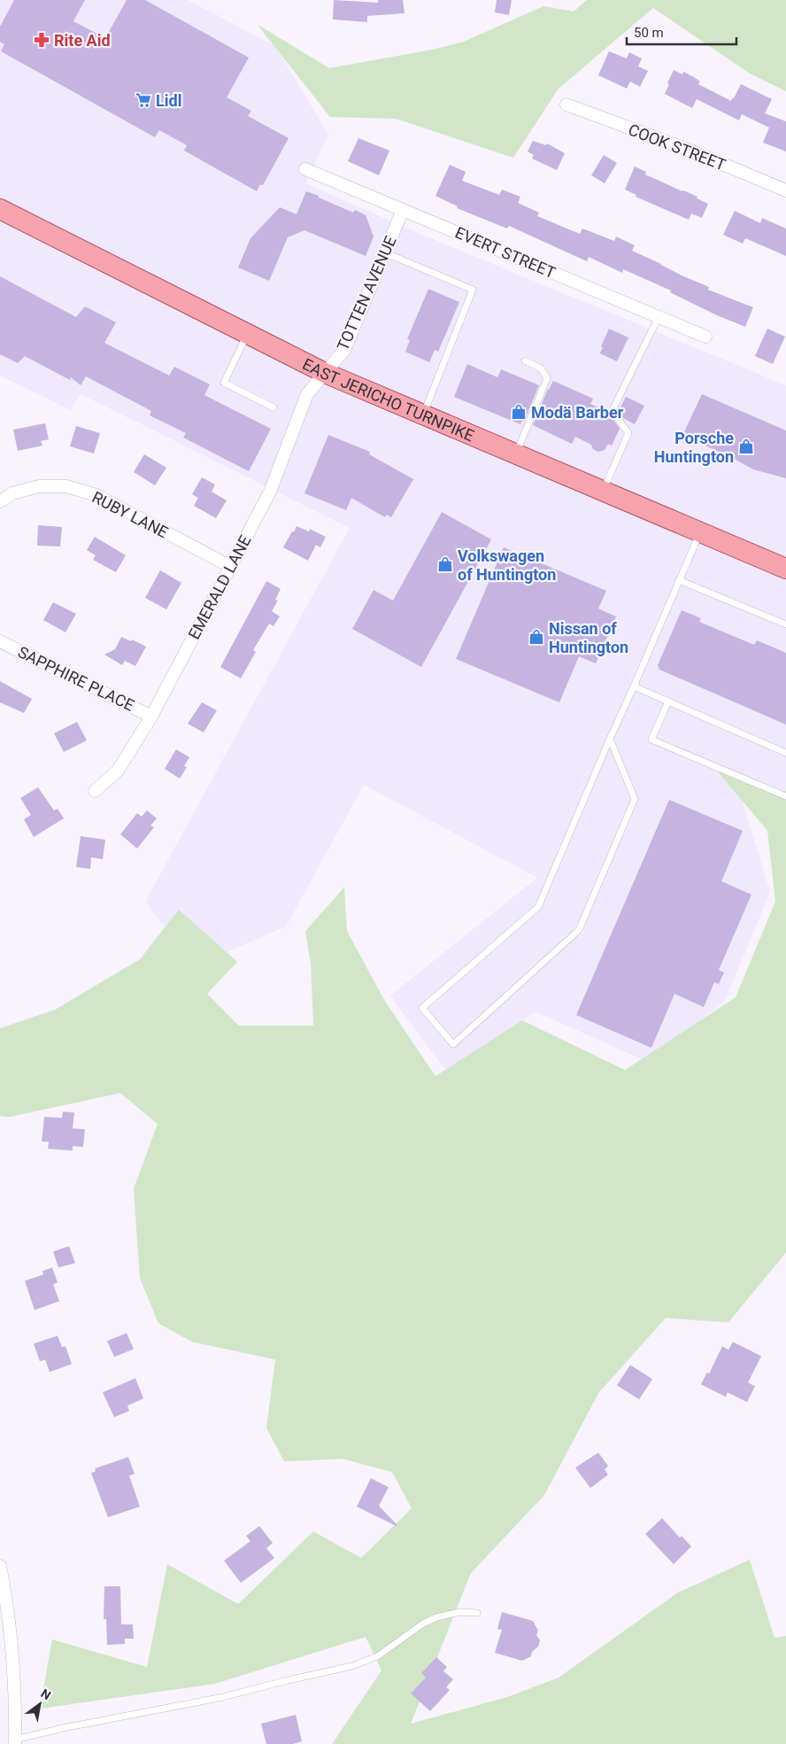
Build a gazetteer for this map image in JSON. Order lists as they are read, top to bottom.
{
  "streets": {
    "main road": ["EAST JERICHO TURNPIKE"],
    "street": [
      "COOK STREET",
      "EVERT STREET",
      "TOTTEN AVENUE",
      "RUBY LANE",
      "EMERALD LANE",
      "SAPPHIRE PLACE"
    ]
  },
  "crossings": [
    ["EVERT STREET", "TOTTEN AVENUE"],
    ["TOTTEN AVENUE", "EAST JERICHO TURNPIKE"],
    ["TOTTEN AVENUE", "EMERALD LANE"],
    ["EAST JERICHO TURNPIKE", "EMERALD LANE"],
    ["RUBY LANE", "EMERALD LANE"],
    ["EMERALD LANE", "SAPPHIRE PLACE"]
  ],
  "places": {
    "pharmacy": ["Rite Aid"],
    "supermarket": ["Lidl"],
    "shop": [
      "Modä Barber",
      "Porsche Huntington",
      "Volkswagen of Huntington",
      "Nissan of Huntington"
    ]
  },
  "scale_bar": "50 m",
  "north": "top right"
}
